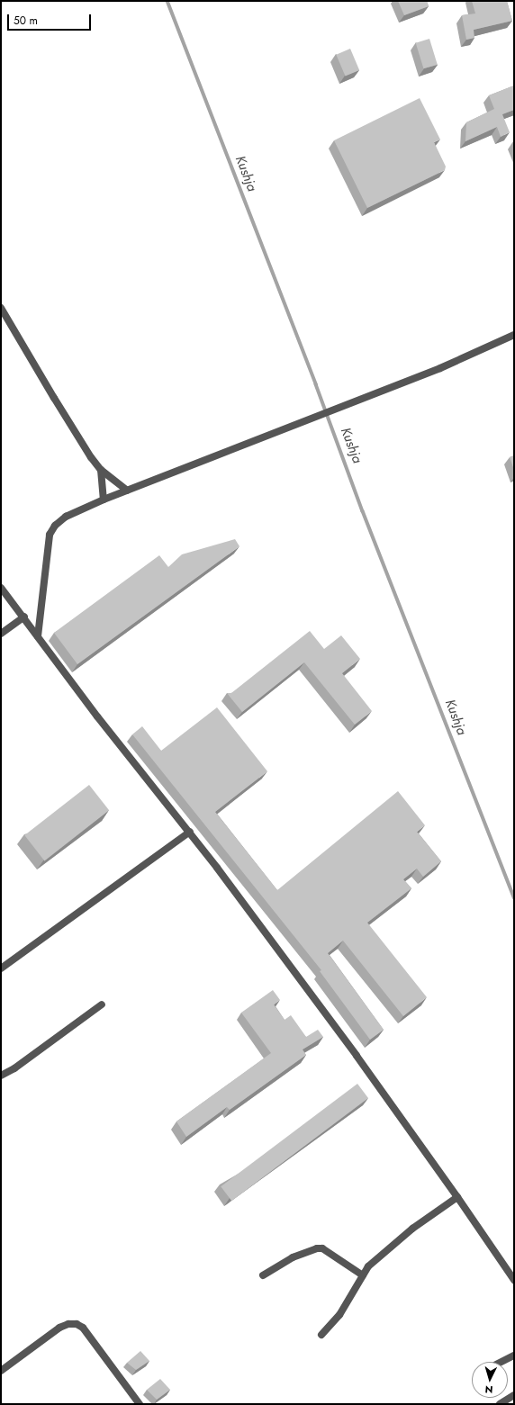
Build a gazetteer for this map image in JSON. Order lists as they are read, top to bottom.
{
  "water": ["Kushja"],
  "scale_bar": "50 m",
  "north": "bottom"
}
